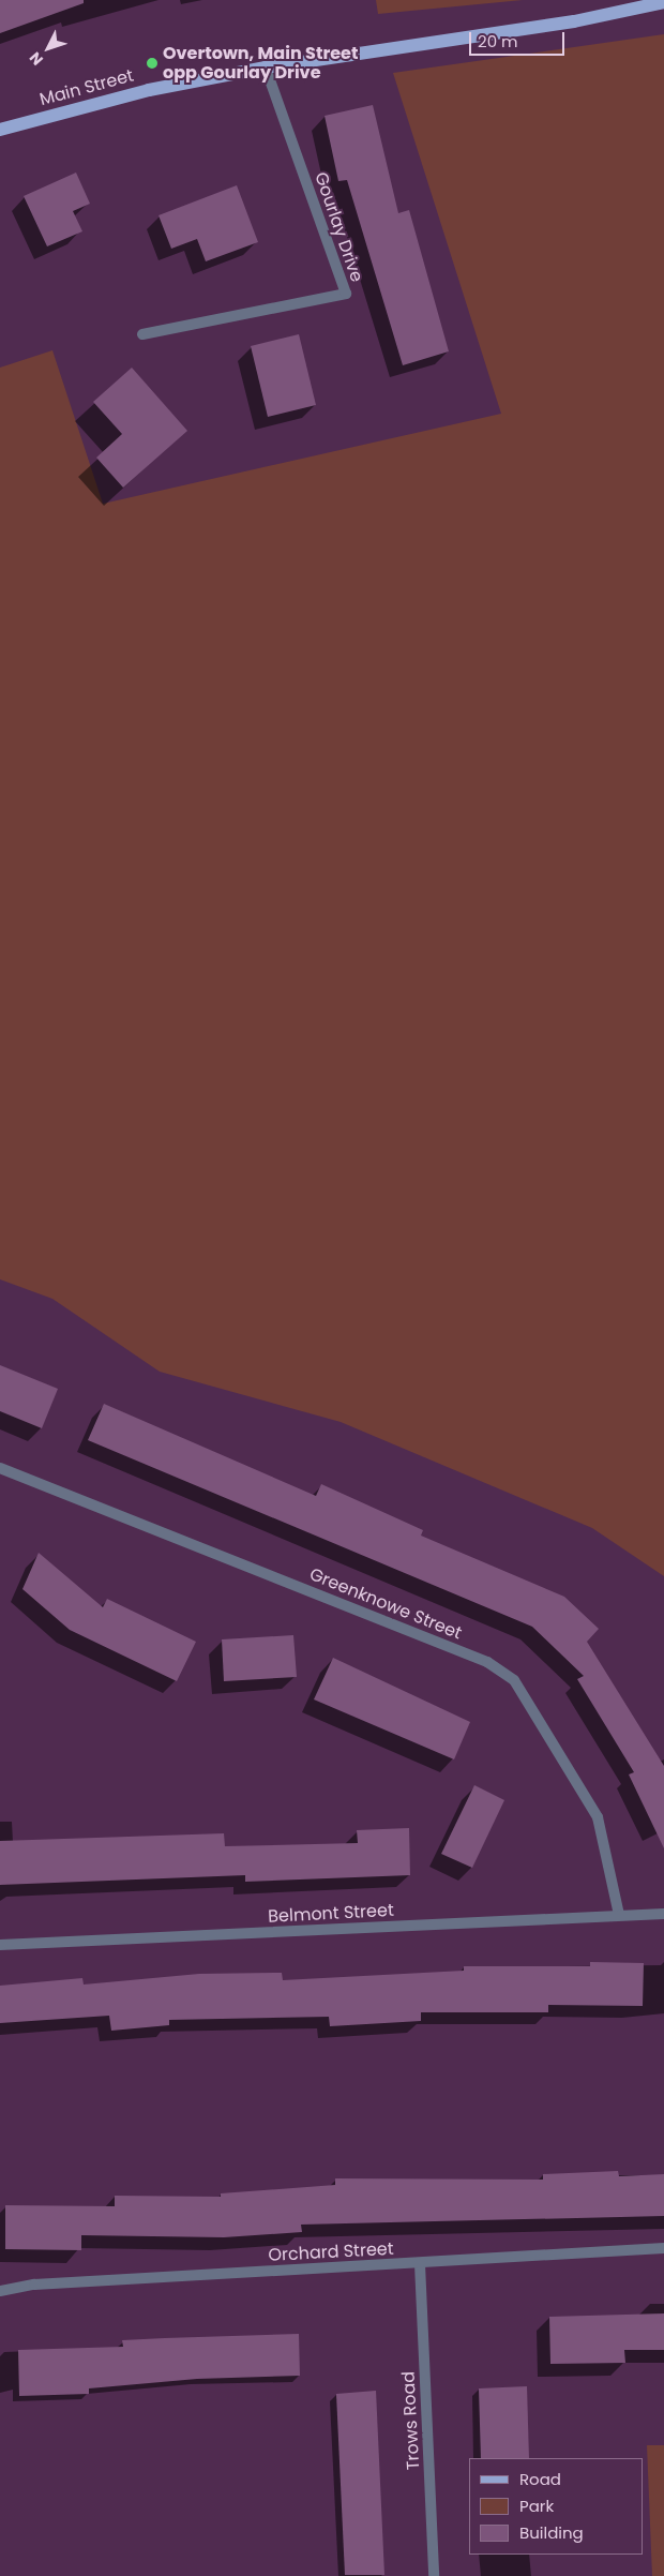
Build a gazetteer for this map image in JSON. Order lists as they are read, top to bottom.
{
  "streets": {
    "main road": ["Main Street"],
    "street": [
      "Gourlay Drive",
      "Greenknowe Street",
      "Belmont Street",
      "Orchard Street",
      "Trows Road"
    ]
  },
  "crossings": [
    ["Main Street", "Gourlay Drive"],
    ["Greenknowe Street", "Belmont Street"],
    ["Orchard Street", "Trows Road"]
  ],
  "places": ["Overtown, Main Street opp Gourlay Drive"],
  "legend": ["Road", "Park", "Building"],
  "scale_bar": "20 m",
  "north": "bottom left"
}
